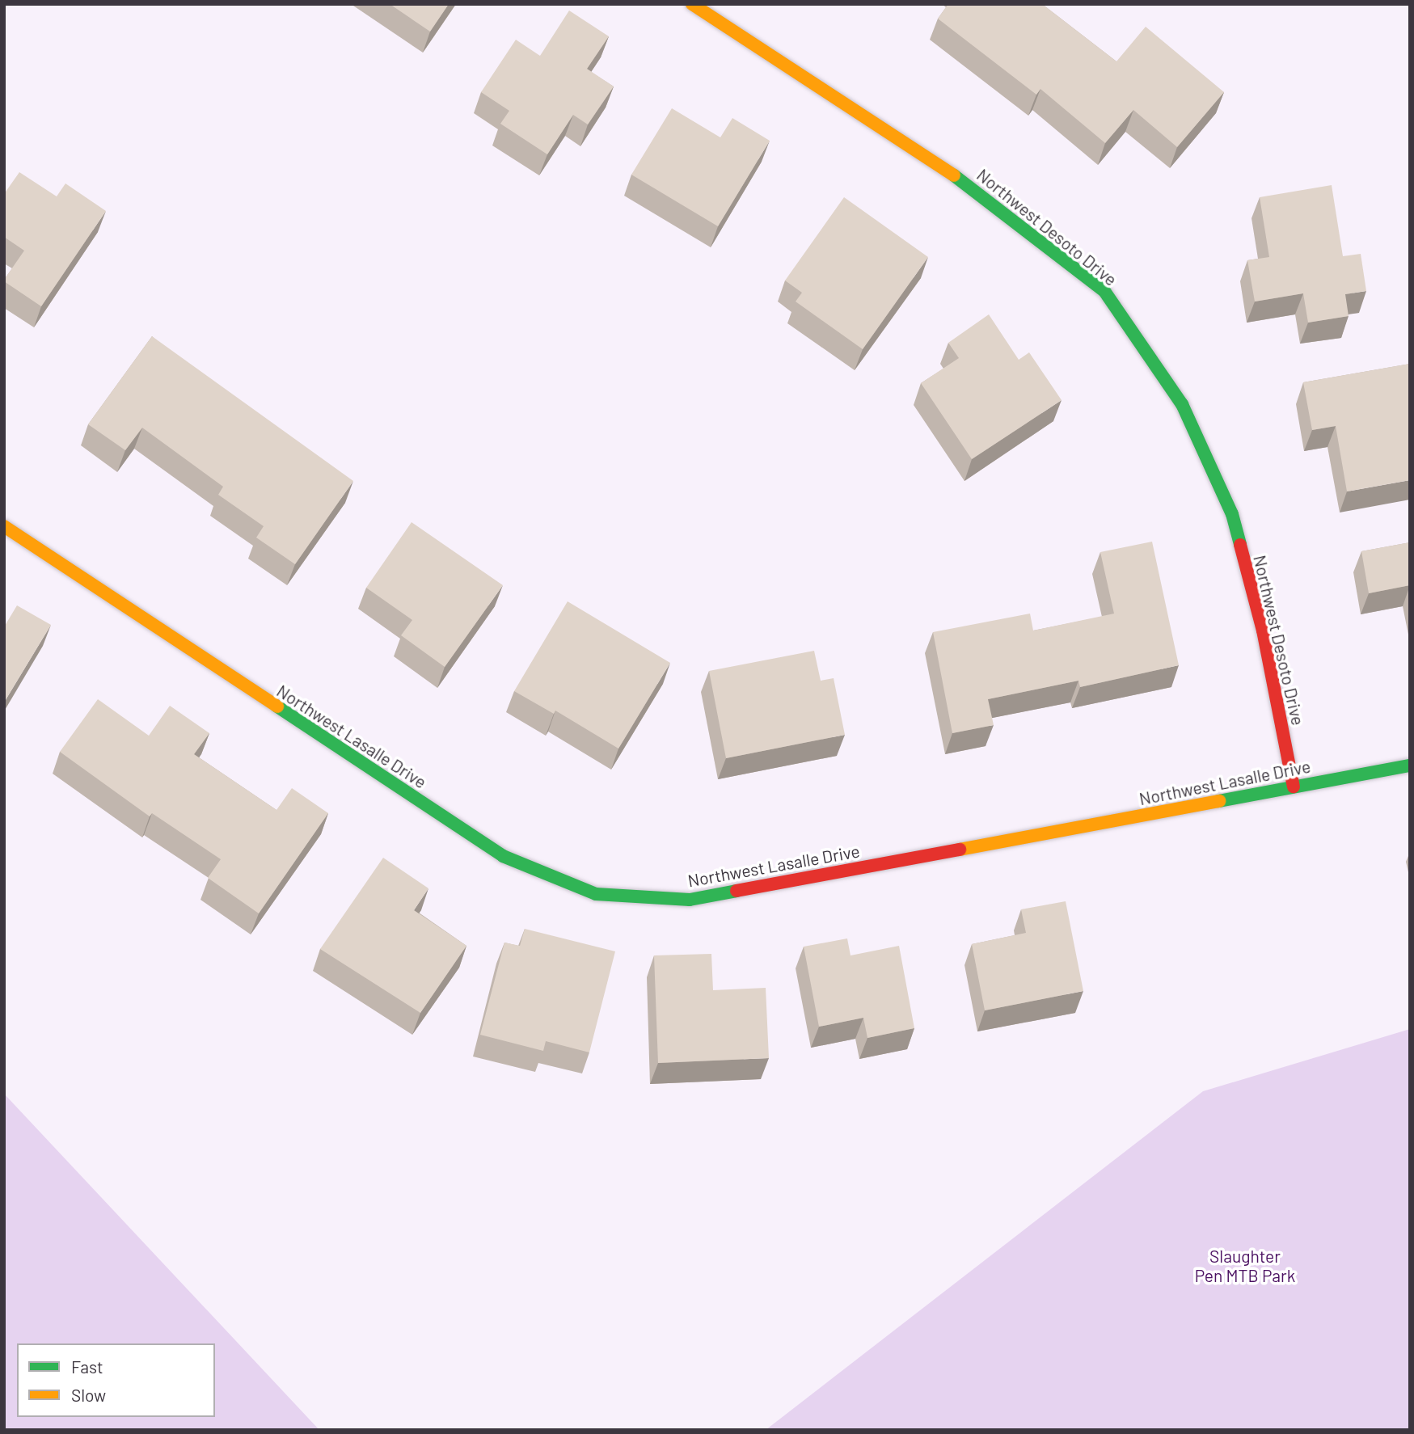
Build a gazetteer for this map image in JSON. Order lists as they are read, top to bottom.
{
  "streets": {
    "street": ["Northwest Desoto Drive", "Northwest Lasalle Drive"]
  },
  "crossings": [
    ["Northwest Desoto Drive", "Northwest Lasalle Drive"]
  ],
  "parks": ["Slaughter Pen MTB Park"],
  "legend": ["Fast", "Slow"]
}
